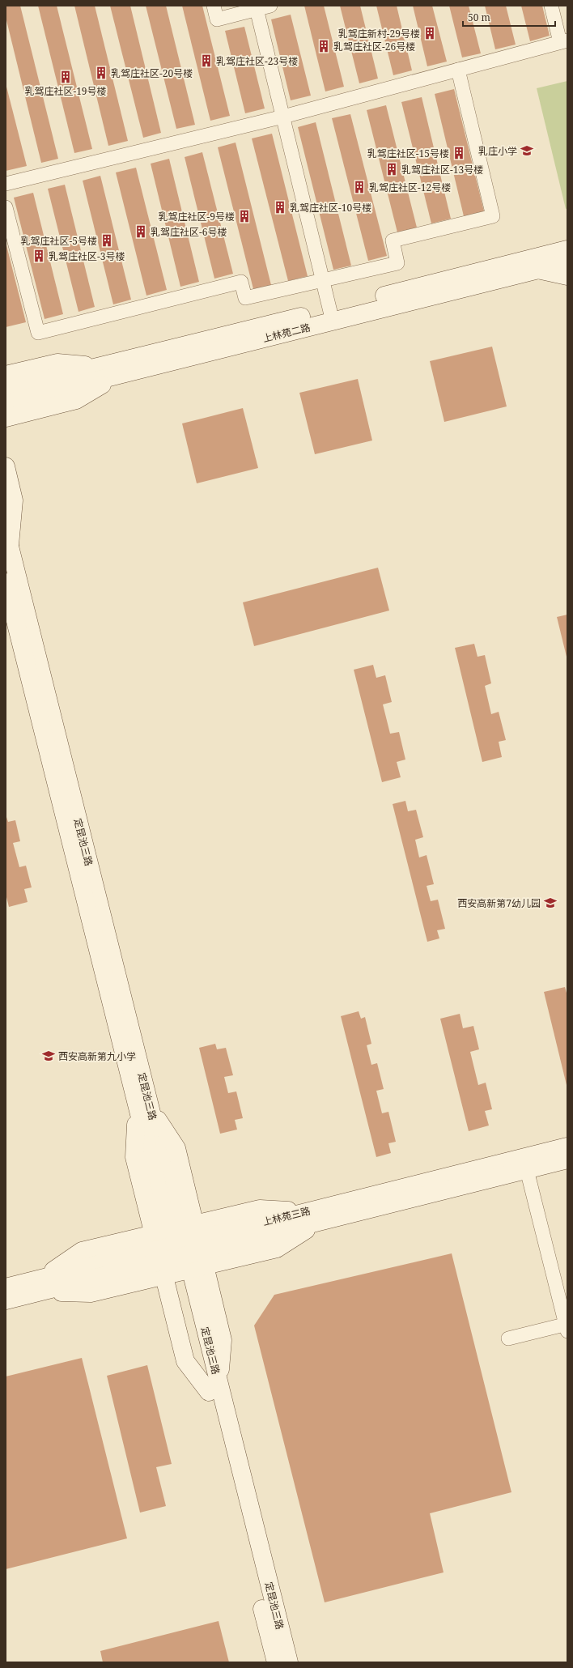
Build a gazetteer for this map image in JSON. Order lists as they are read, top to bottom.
{
  "streets": {
    "street": ["上林苑二路", "定昆池三路", "上林苑三路"]
  },
  "crossings": [
    ["定昆池三路", "上林苑三路"]
  ],
  "places": {
    "building": [
      "乳驾庄新村-29号楼",
      "乳驾庄社区-26号楼",
      "乳驾庄社区-23号楼",
      "乳驾庄社区-20号楼",
      "乳驾庄社区-19号楼",
      "乳驾庄社区-15号楼",
      "乳驾庄社区-13号楼",
      "乳驾庄社区-12号楼",
      "乳驾庄社区-10号楼",
      "乳驾庄社区-9号楼",
      "乳驾庄社区-6号楼",
      "乳驾庄社区-5号楼",
      "乳驾庄社区-3号楼"
    ],
    "school or university": ["乳庄小学", "西安高新第7幼儿园", "西安高新第九小学"]
  },
  "scale_bar": "50 m"
}
